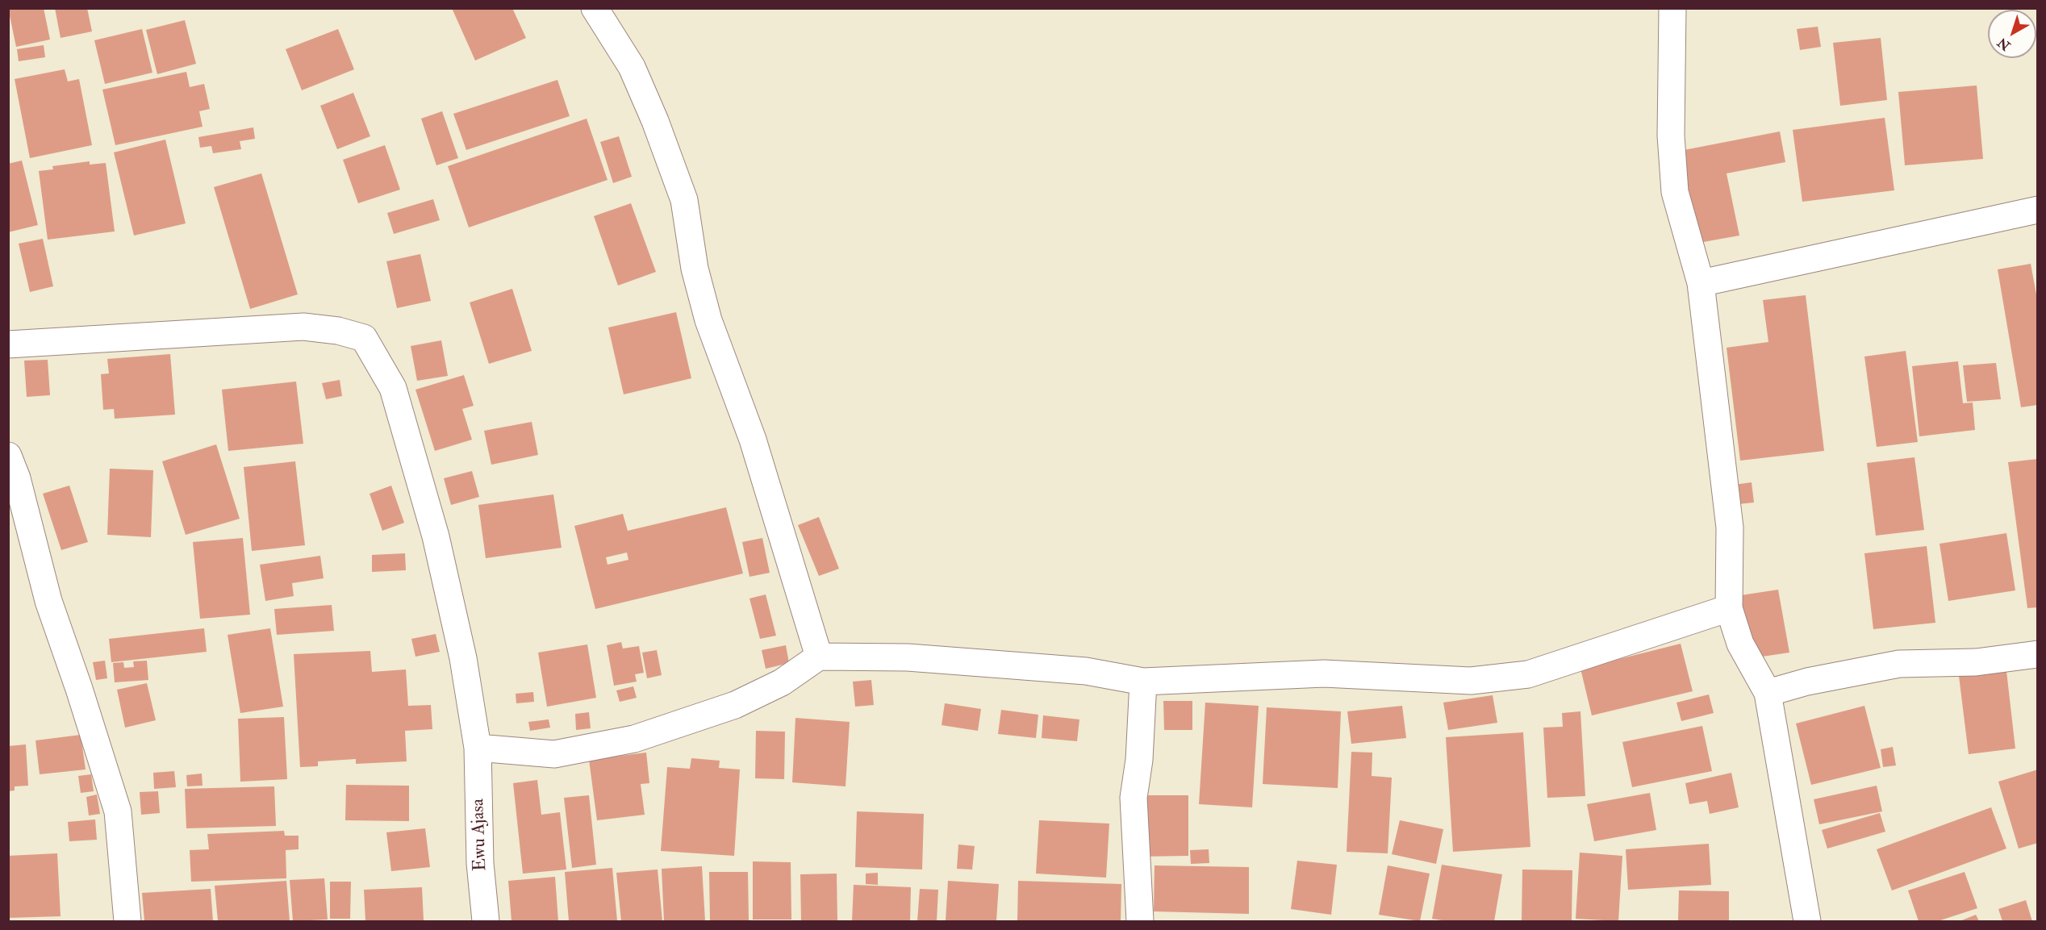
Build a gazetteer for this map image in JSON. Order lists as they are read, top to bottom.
{
  "streets": {
    "street": ["Ewu Ajasa"]
  },
  "north": "bottom left"
}
